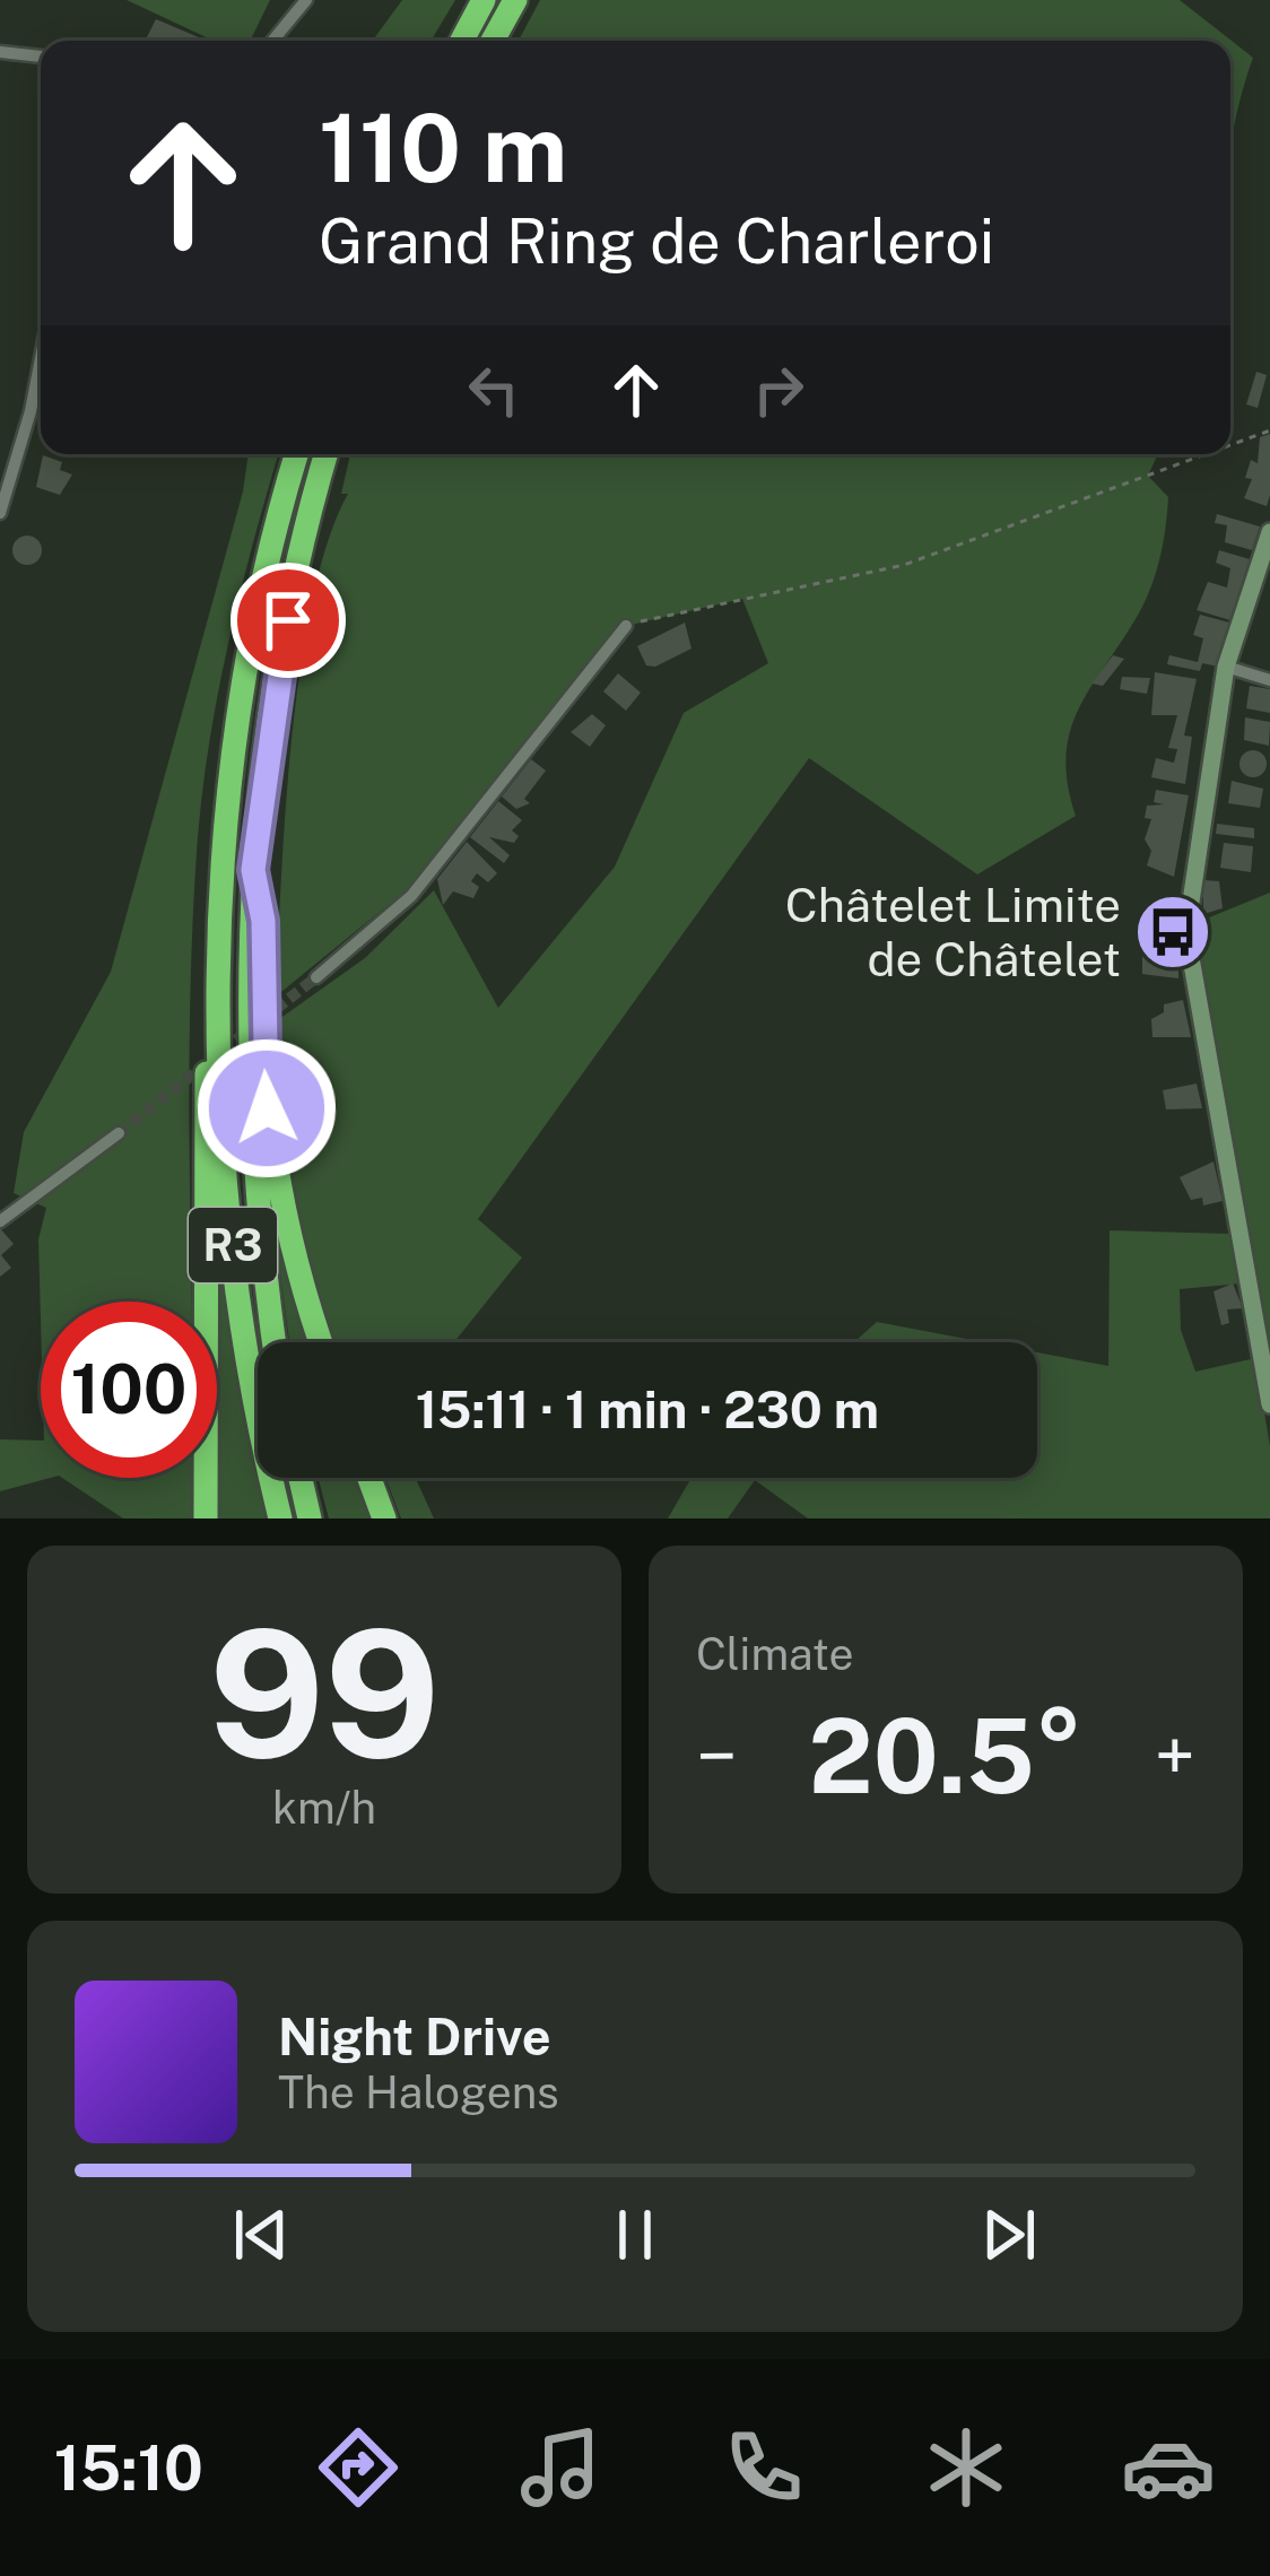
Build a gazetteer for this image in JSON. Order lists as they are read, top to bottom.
{
  "streets": {
    "highway": ["R3"]
  },
  "places": {
    "bus stop": ["Châtelet Limite de Châtelet"]
  },
  "page": {
    "turn": ["110 m", "Grand Ring de Charleroi"],
    "limit": "100",
    "trip": "15:11 · 1 min · 230 m",
    "tile": [
      ["99", "km/h"],
      "Climate"
    ],
    "heat": ["−", "20.5°", "+"],
    "song": ["Night Drive", "The Halogens"],
    "tabs": "15:10"
  }
}
